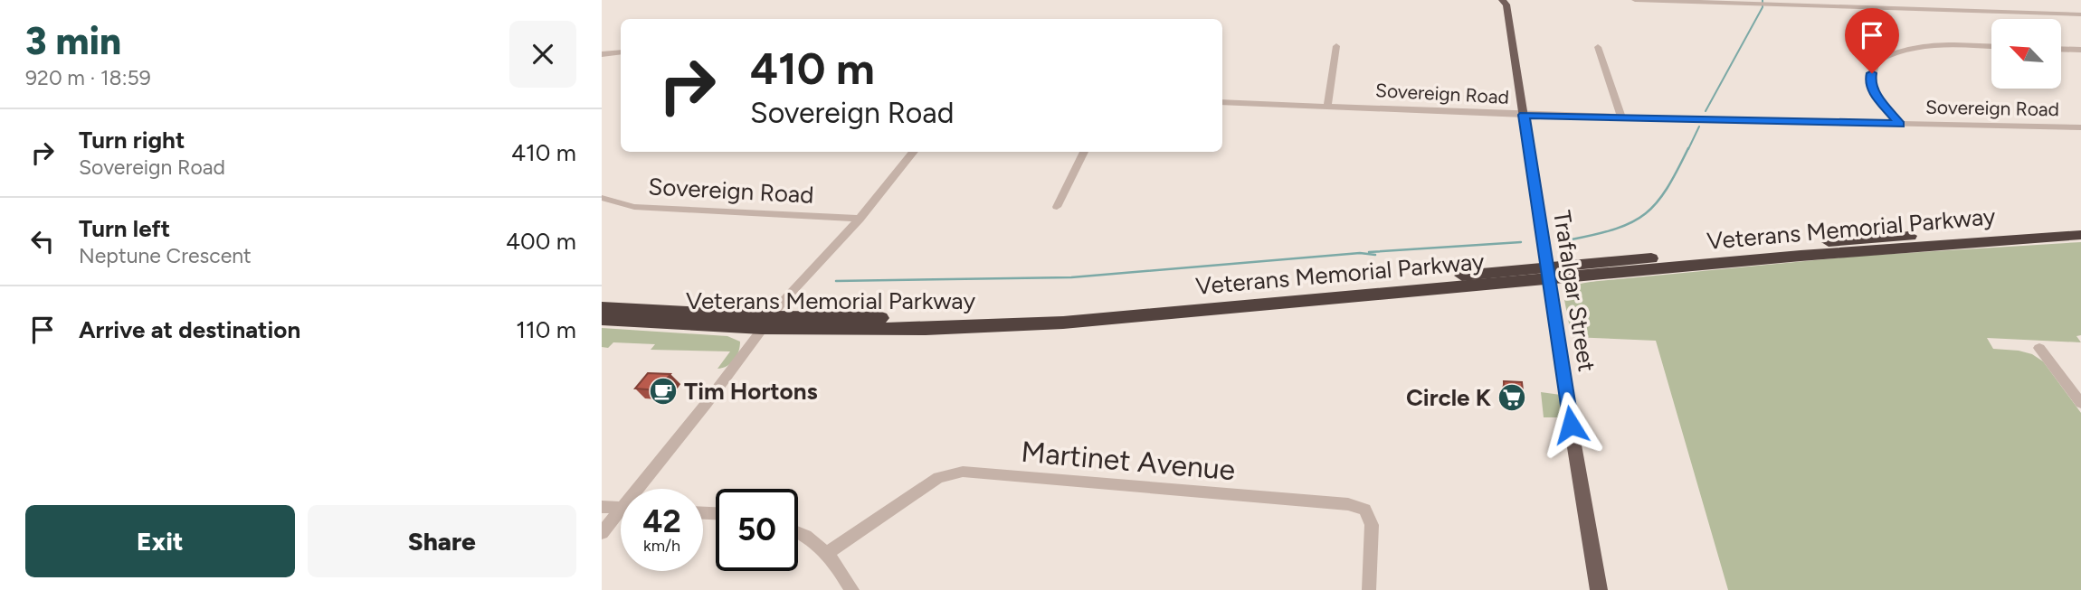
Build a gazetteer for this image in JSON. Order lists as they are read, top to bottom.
{
  "streets": {
    "highway": ["Veterans Memorial Parkway"],
    "main road": ["Trafalgar Street"],
    "street": ["Sovereign Road", "Martinet Avenue"]
  },
  "crossings": [
    ["Sovereign Road", "Trafalgar Street"],
    ["Veterans Memorial Parkway", "Trafalgar Street"]
  ],
  "places": {
    "cafe": ["Tim Hortons"],
    "supermarket": ["Circle K"]
  },
  "north": "top left",
  "page": {
    "heading": ["3 min", "920 m · 18:59"],
    "turn": ["410 m", "Sovereign Road"],
    "list": [
      {
        "name": "Turn right",
        "note": "Sovereign Road",
        "value": "410 m"
      },
      {
        "name": "Turn left",
        "note": "Neptune Crescent",
        "value": "400 m"
      },
      {
        "name": "Arrive at destination",
        "value": "110 m"
      }
    ],
    "speed": "42 km/h",
    "limit": "50",
    "buttons": ["Exit", "Share"]
  }
}
